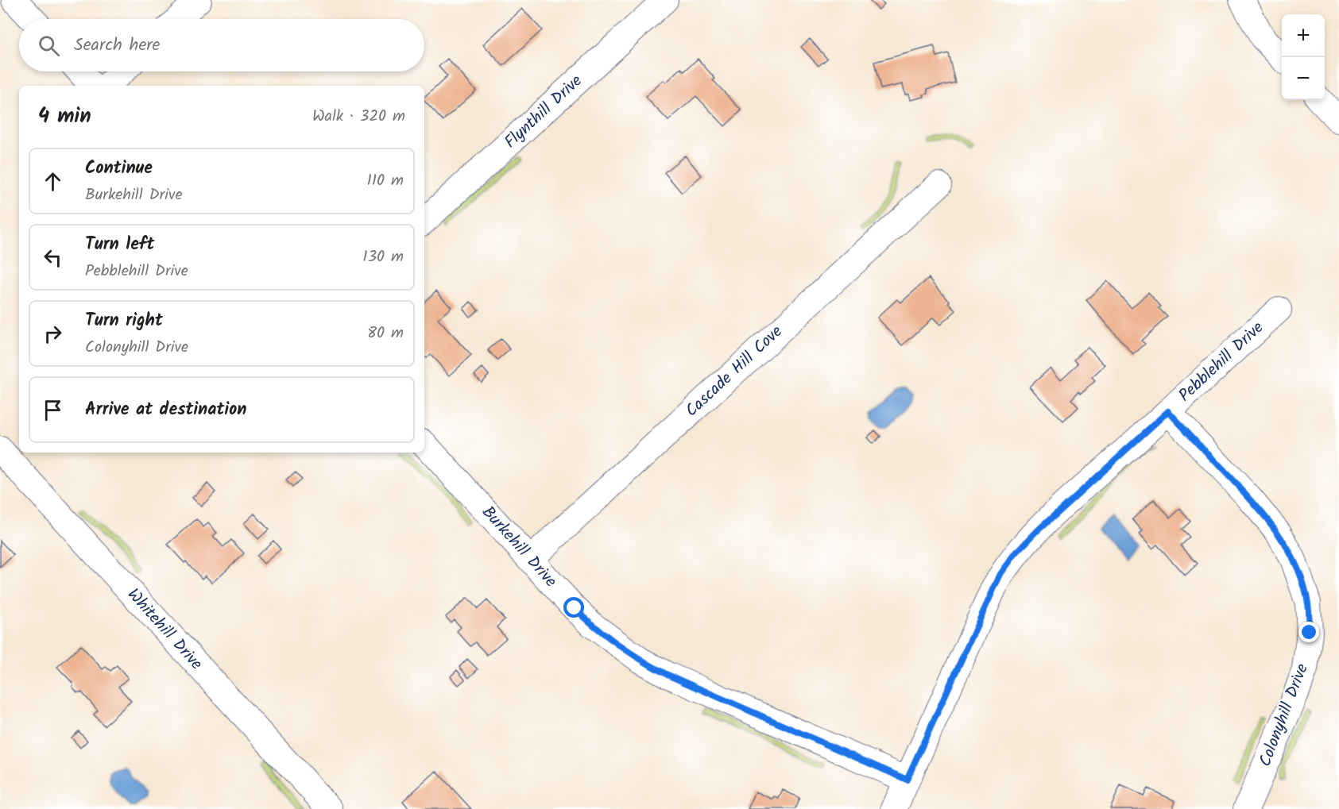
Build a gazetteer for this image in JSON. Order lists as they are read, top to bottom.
{
  "streets": {
    "street": [
      "Flynthill Drive",
      "Pebblehill Drive",
      "Cascade Hill Cove",
      "Burkehill Drive",
      "Whitehill Drive",
      "Colonyhill Drive"
    ]
  },
  "crossings": [
    ["Pebblehill Drive", "Burkehill Drive"],
    ["Pebblehill Drive", "Colonyhill Drive"],
    ["Cascade Hill Cove", "Burkehill Drive"]
  ],
  "page": {
    "map_buttons": ["+", "−"],
    "search": "Search here",
    "heading": ["4 min", "Walk · 320 m"],
    "list": [
      ["Continue", "Burkehill Drive", "110 m"],
      ["Turn left", "Pebblehill Drive", "130 m"],
      ["Turn right", "Colonyhill Drive", "80 m"],
      "Arrive at destination"
    ]
  }
}
